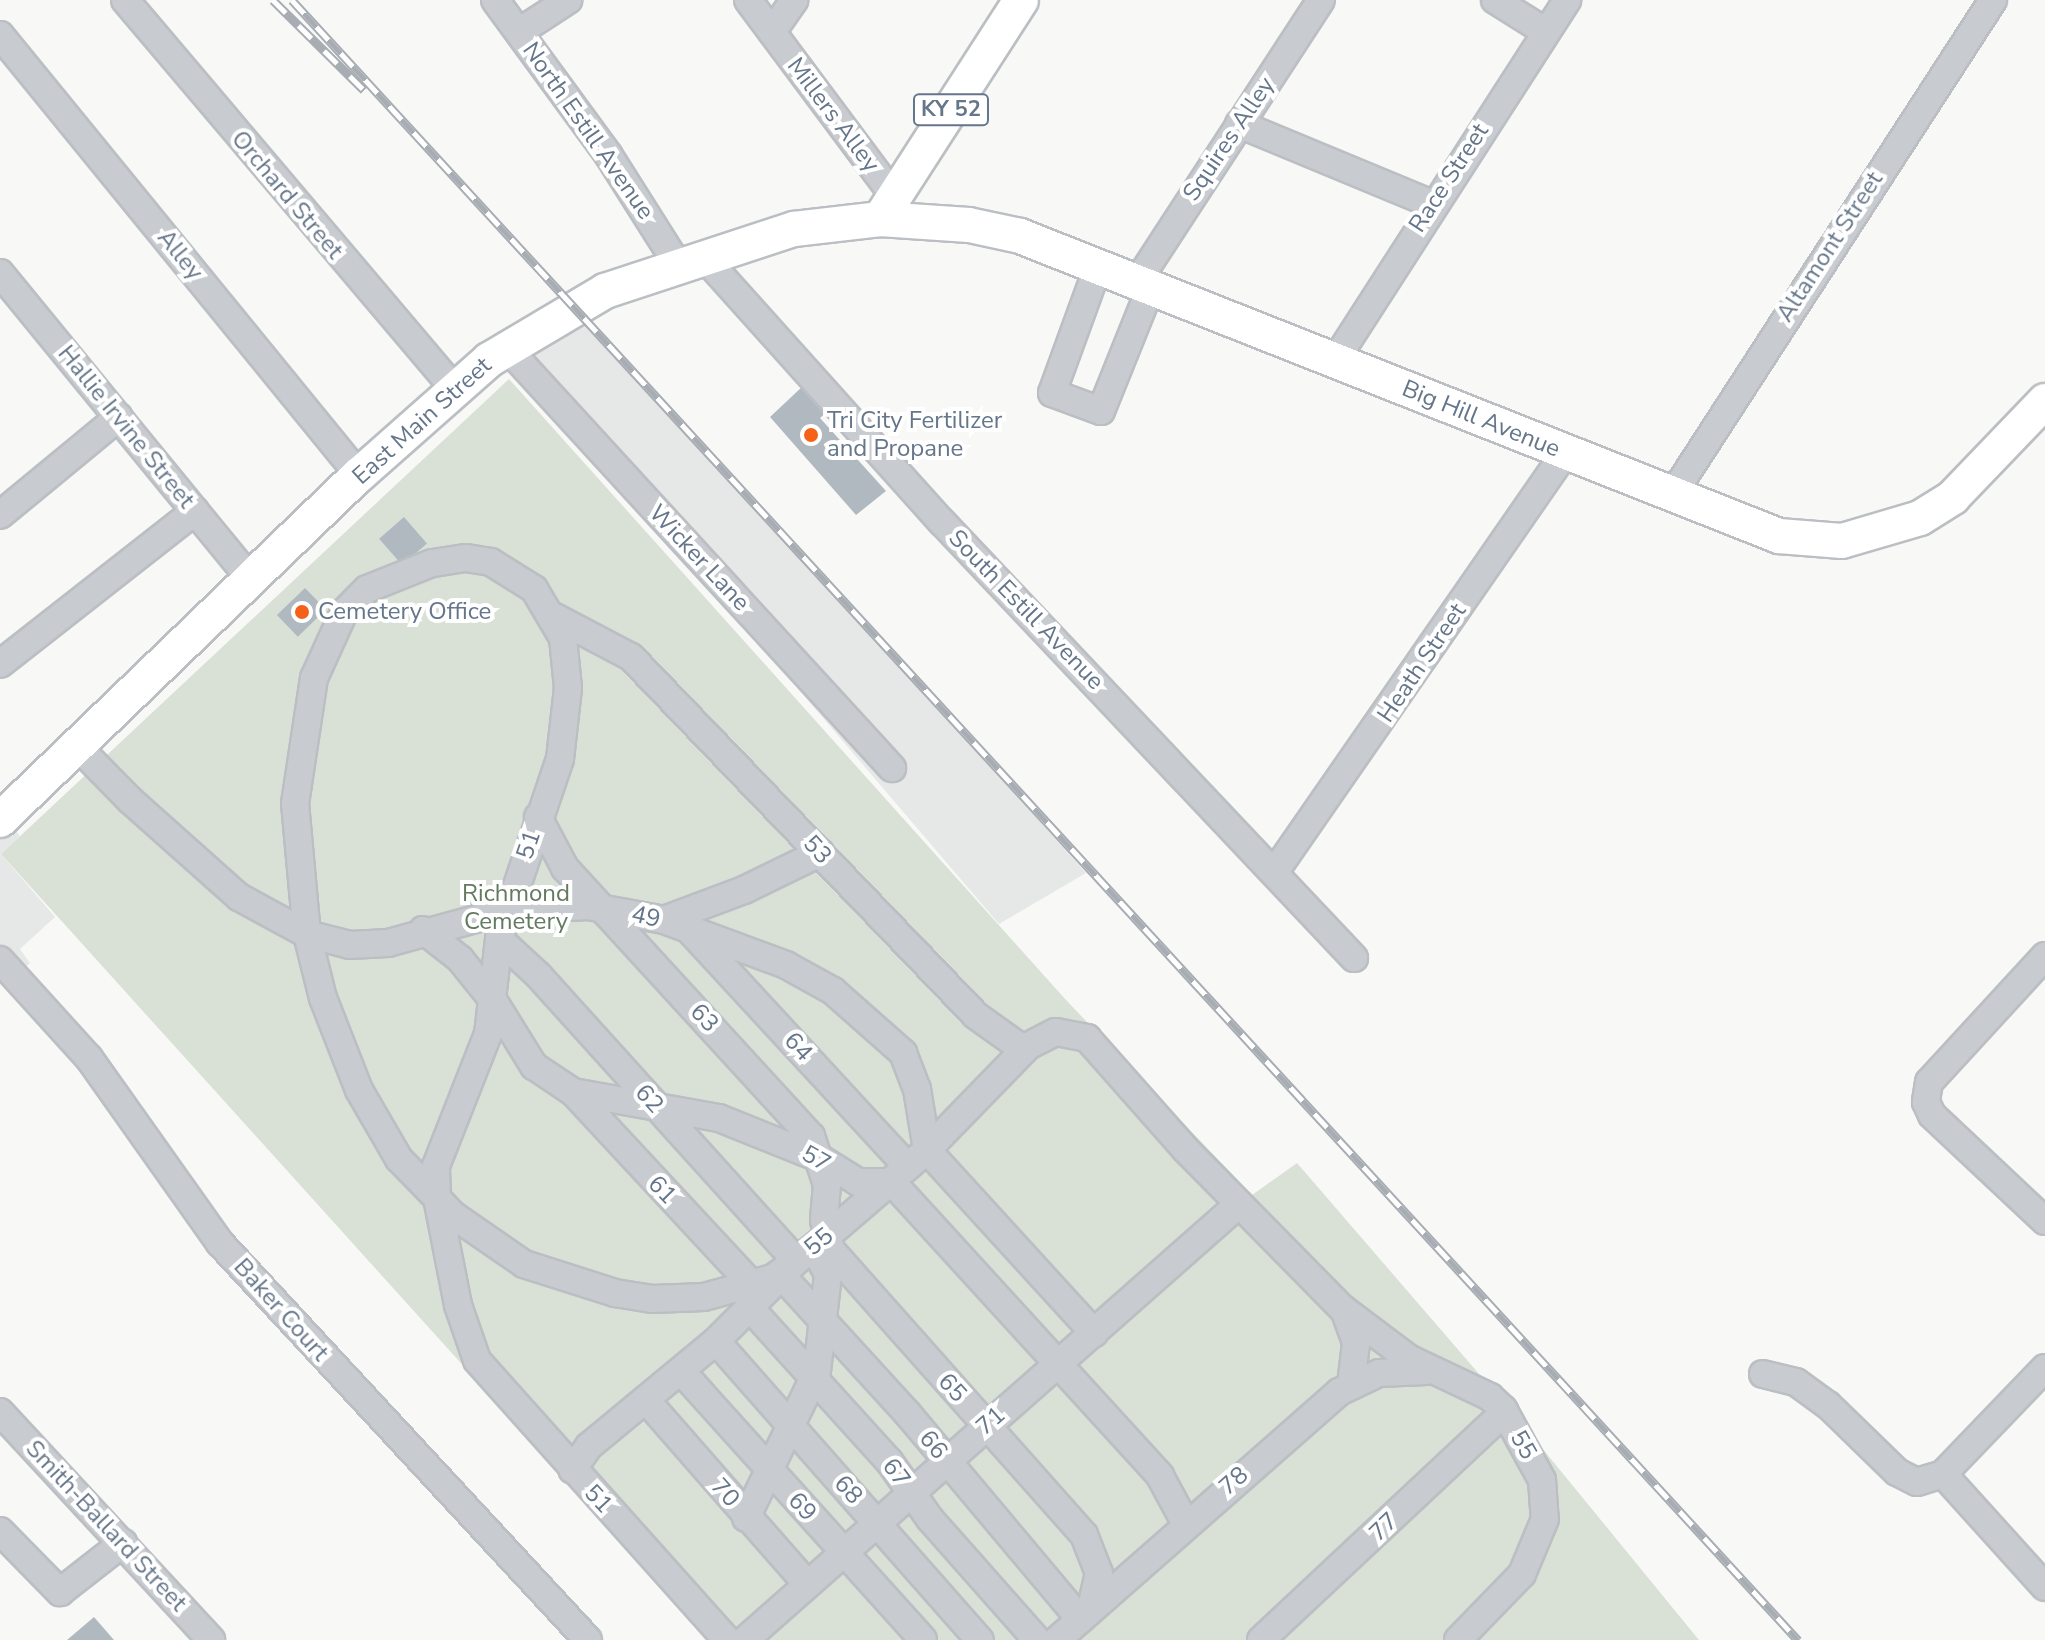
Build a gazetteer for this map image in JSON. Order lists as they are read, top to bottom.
{
  "streets": {
    "main road": ["KY 52", "Big Hill Avenue", "East Main Street"],
    "street": [
      "Millers Alley",
      "North Estill Avenue",
      "Squires Alley",
      "Race Street",
      "Orchard Street",
      "Altamont Street",
      "Alley",
      "Hallie Irvine Street",
      "Wicker Lane",
      "South Estill Avenue",
      "Heath Street",
      "51",
      "53",
      "49",
      "63",
      "64",
      "62",
      "57",
      "61",
      "55",
      "Baker Court",
      "65",
      "71",
      "66",
      "67",
      "78",
      "68",
      "70",
      "69",
      "Smith-Ballard Street",
      "77"
    ]
  },
  "crossings": [
    ["KY 52", "Millers Alley"],
    ["KY 52", "Big Hill Avenue"],
    ["KY 52", "East Main Street"],
    ["Millers Alley", "Big Hill Avenue"],
    ["Millers Alley", "East Main Street"],
    ["North Estill Avenue", "East Main Street"],
    ["North Estill Avenue", "South Estill Avenue"],
    ["Squires Alley", "Big Hill Avenue"],
    ["Race Street", "Big Hill Avenue"],
    ["Orchard Street", "East Main Street"],
    ["Altamont Street", "Big Hill Avenue"],
    ["Alley", "East Main Street"],
    ["Big Hill Avenue", "East Main Street"],
    ["Big Hill Avenue", "Heath Street"],
    ["East Main Street", "Hallie Irvine Street"],
    ["East Main Street", "Wicker Lane"],
    ["East Main Street", "South Estill Avenue"],
    ["East Main Street", "49"],
    ["South Estill Avenue", "Heath Street"],
    ["51", "53"],
    ["51", "49"],
    ["51", "63"],
    ["51", "62"],
    ["51", "57"],
    ["51", "55"],
    ["53", "55"],
    ["49", "63"],
    ["49", "64"],
    ["49", "57"],
    ["49", "55"],
    ["63", "62"],
    ["63", "57"],
    ["63", "55"],
    ["63", "65"],
    ["63", "66"],
    ["63", "67"],
    ["63", "68"],
    ["63", "70"],
    ["63", "69"],
    ["64", "57"],
    ["64", "55"],
    ["62", "57"],
    ["62", "55"],
    ["62", "65"],
    ["62", "66"],
    ["57", "61"],
    ["57", "55"],
    ["61", "55"],
    ["61", "67"],
    ["55", "65"],
    ["55", "71"],
    ["55", "66"],
    ["55", "67"],
    ["55", "78"],
    ["55", "68"],
    ["55", "70"],
    ["55", "69"],
    ["55", "77"],
    ["65", "71"],
    ["65", "66"],
    ["65", "78"],
    ["71", "66"],
    ["71", "67"],
    ["71", "68"],
    ["71", "70"],
    ["71", "69"],
    ["66", "78"]
  ],
  "parks": ["Richmond Cemetery"],
  "places": ["Tri City Fertilizer and Propane", "Cemetery Office"]
}
